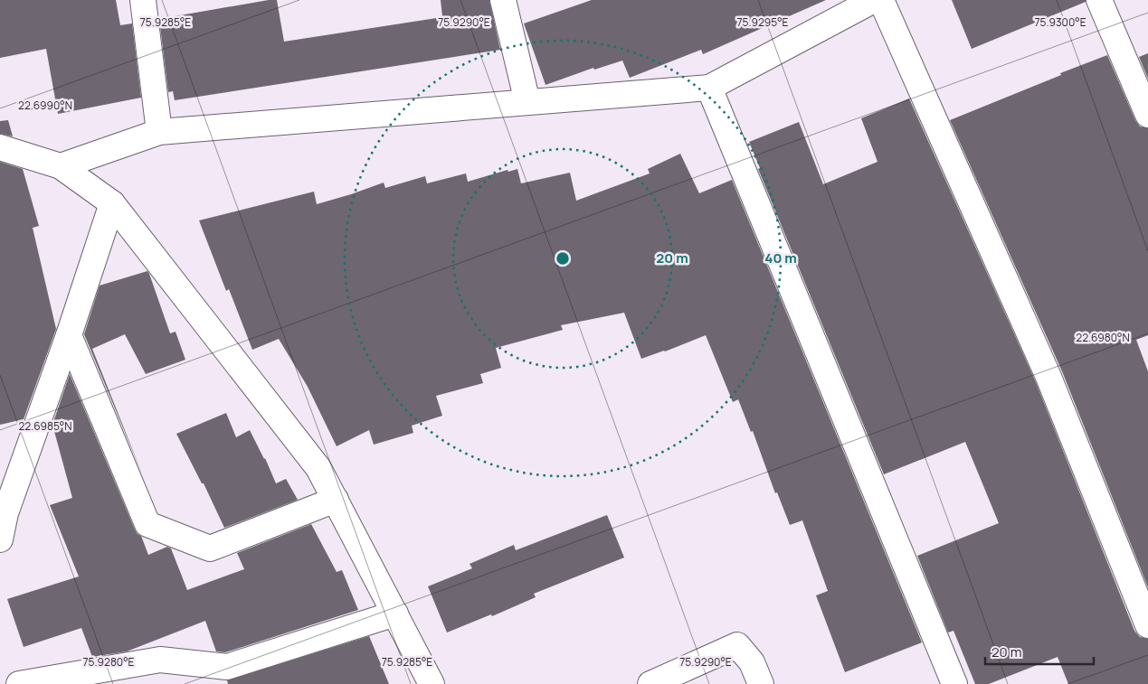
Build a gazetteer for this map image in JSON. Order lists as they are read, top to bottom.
{
  "scale_bar": "20 m",
  "coordinates": [
    "75.9285°E",
    "75.9295°E",
    "75.9290°E",
    "75.9300°E",
    "22.6990°N",
    "22.6980°N",
    "22.6985°N",
    "75.9280°E"
  ],
  "rings": ["20 m", "40 m"]
}
